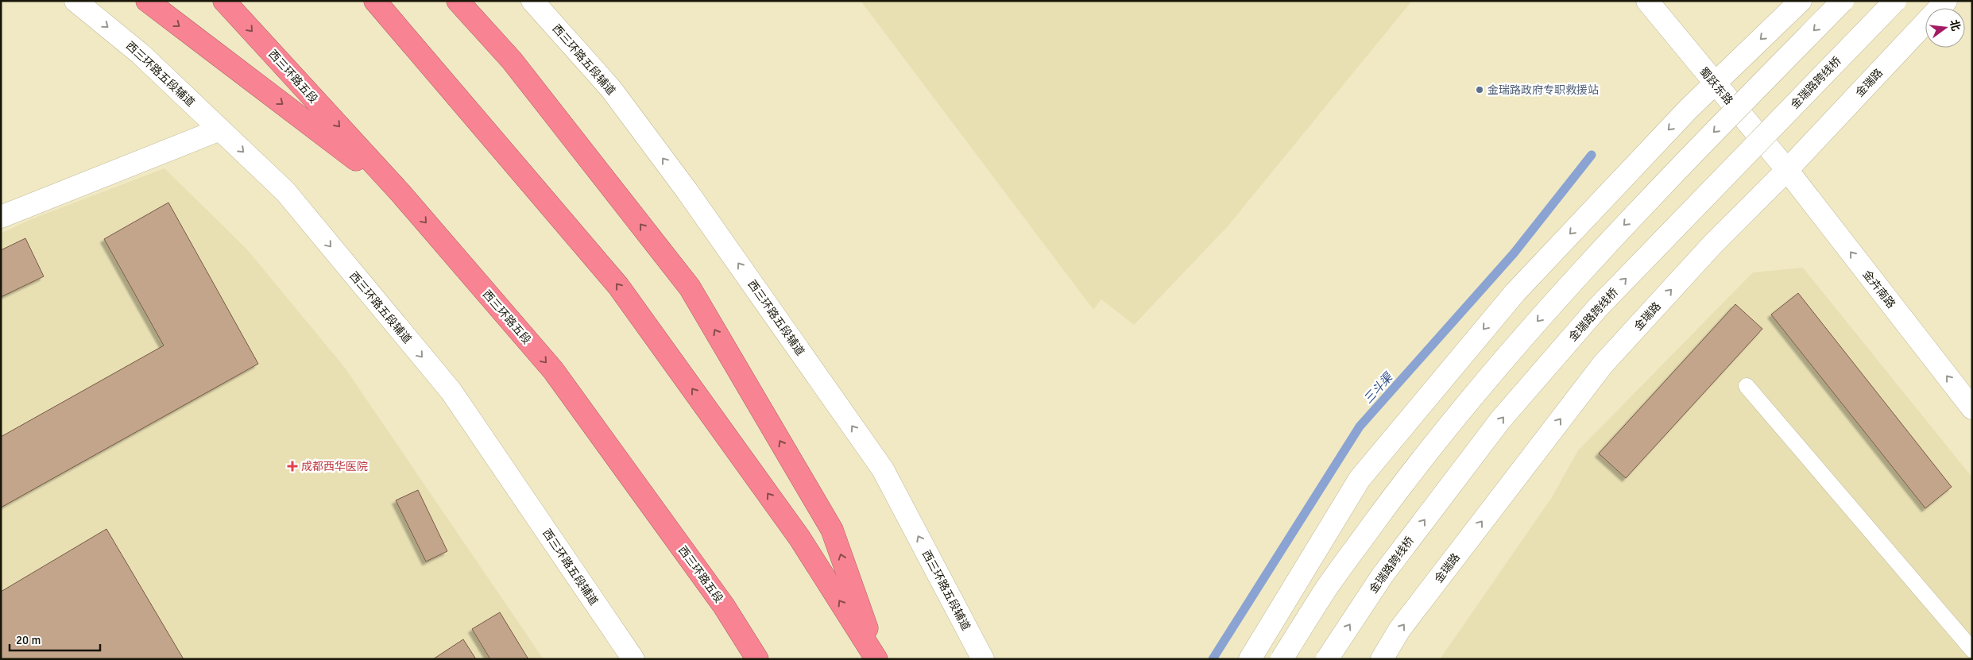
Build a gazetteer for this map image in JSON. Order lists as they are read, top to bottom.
{
  "streets": {
    "highway": ["西三环路五段"],
    "street": [
      "西三环路五段辅道",
      "金瑞路跨线桥",
      "金瑞路",
      "蜀跃东路",
      "金卉南路"
    ]
  },
  "crossings": [
    ["金瑞路", "蜀跃东路"],
    ["金瑞路", "金卉南路"],
    ["蜀跃东路", "金卉南路"]
  ],
  "one_way": ["金卉南路"],
  "water": ["三斗渠"],
  "places": {
    "other": ["金瑞路政府专职救援站"],
    "health": ["成都西华医院"]
  },
  "scale_bar": "20 m",
  "north": "right"
}
